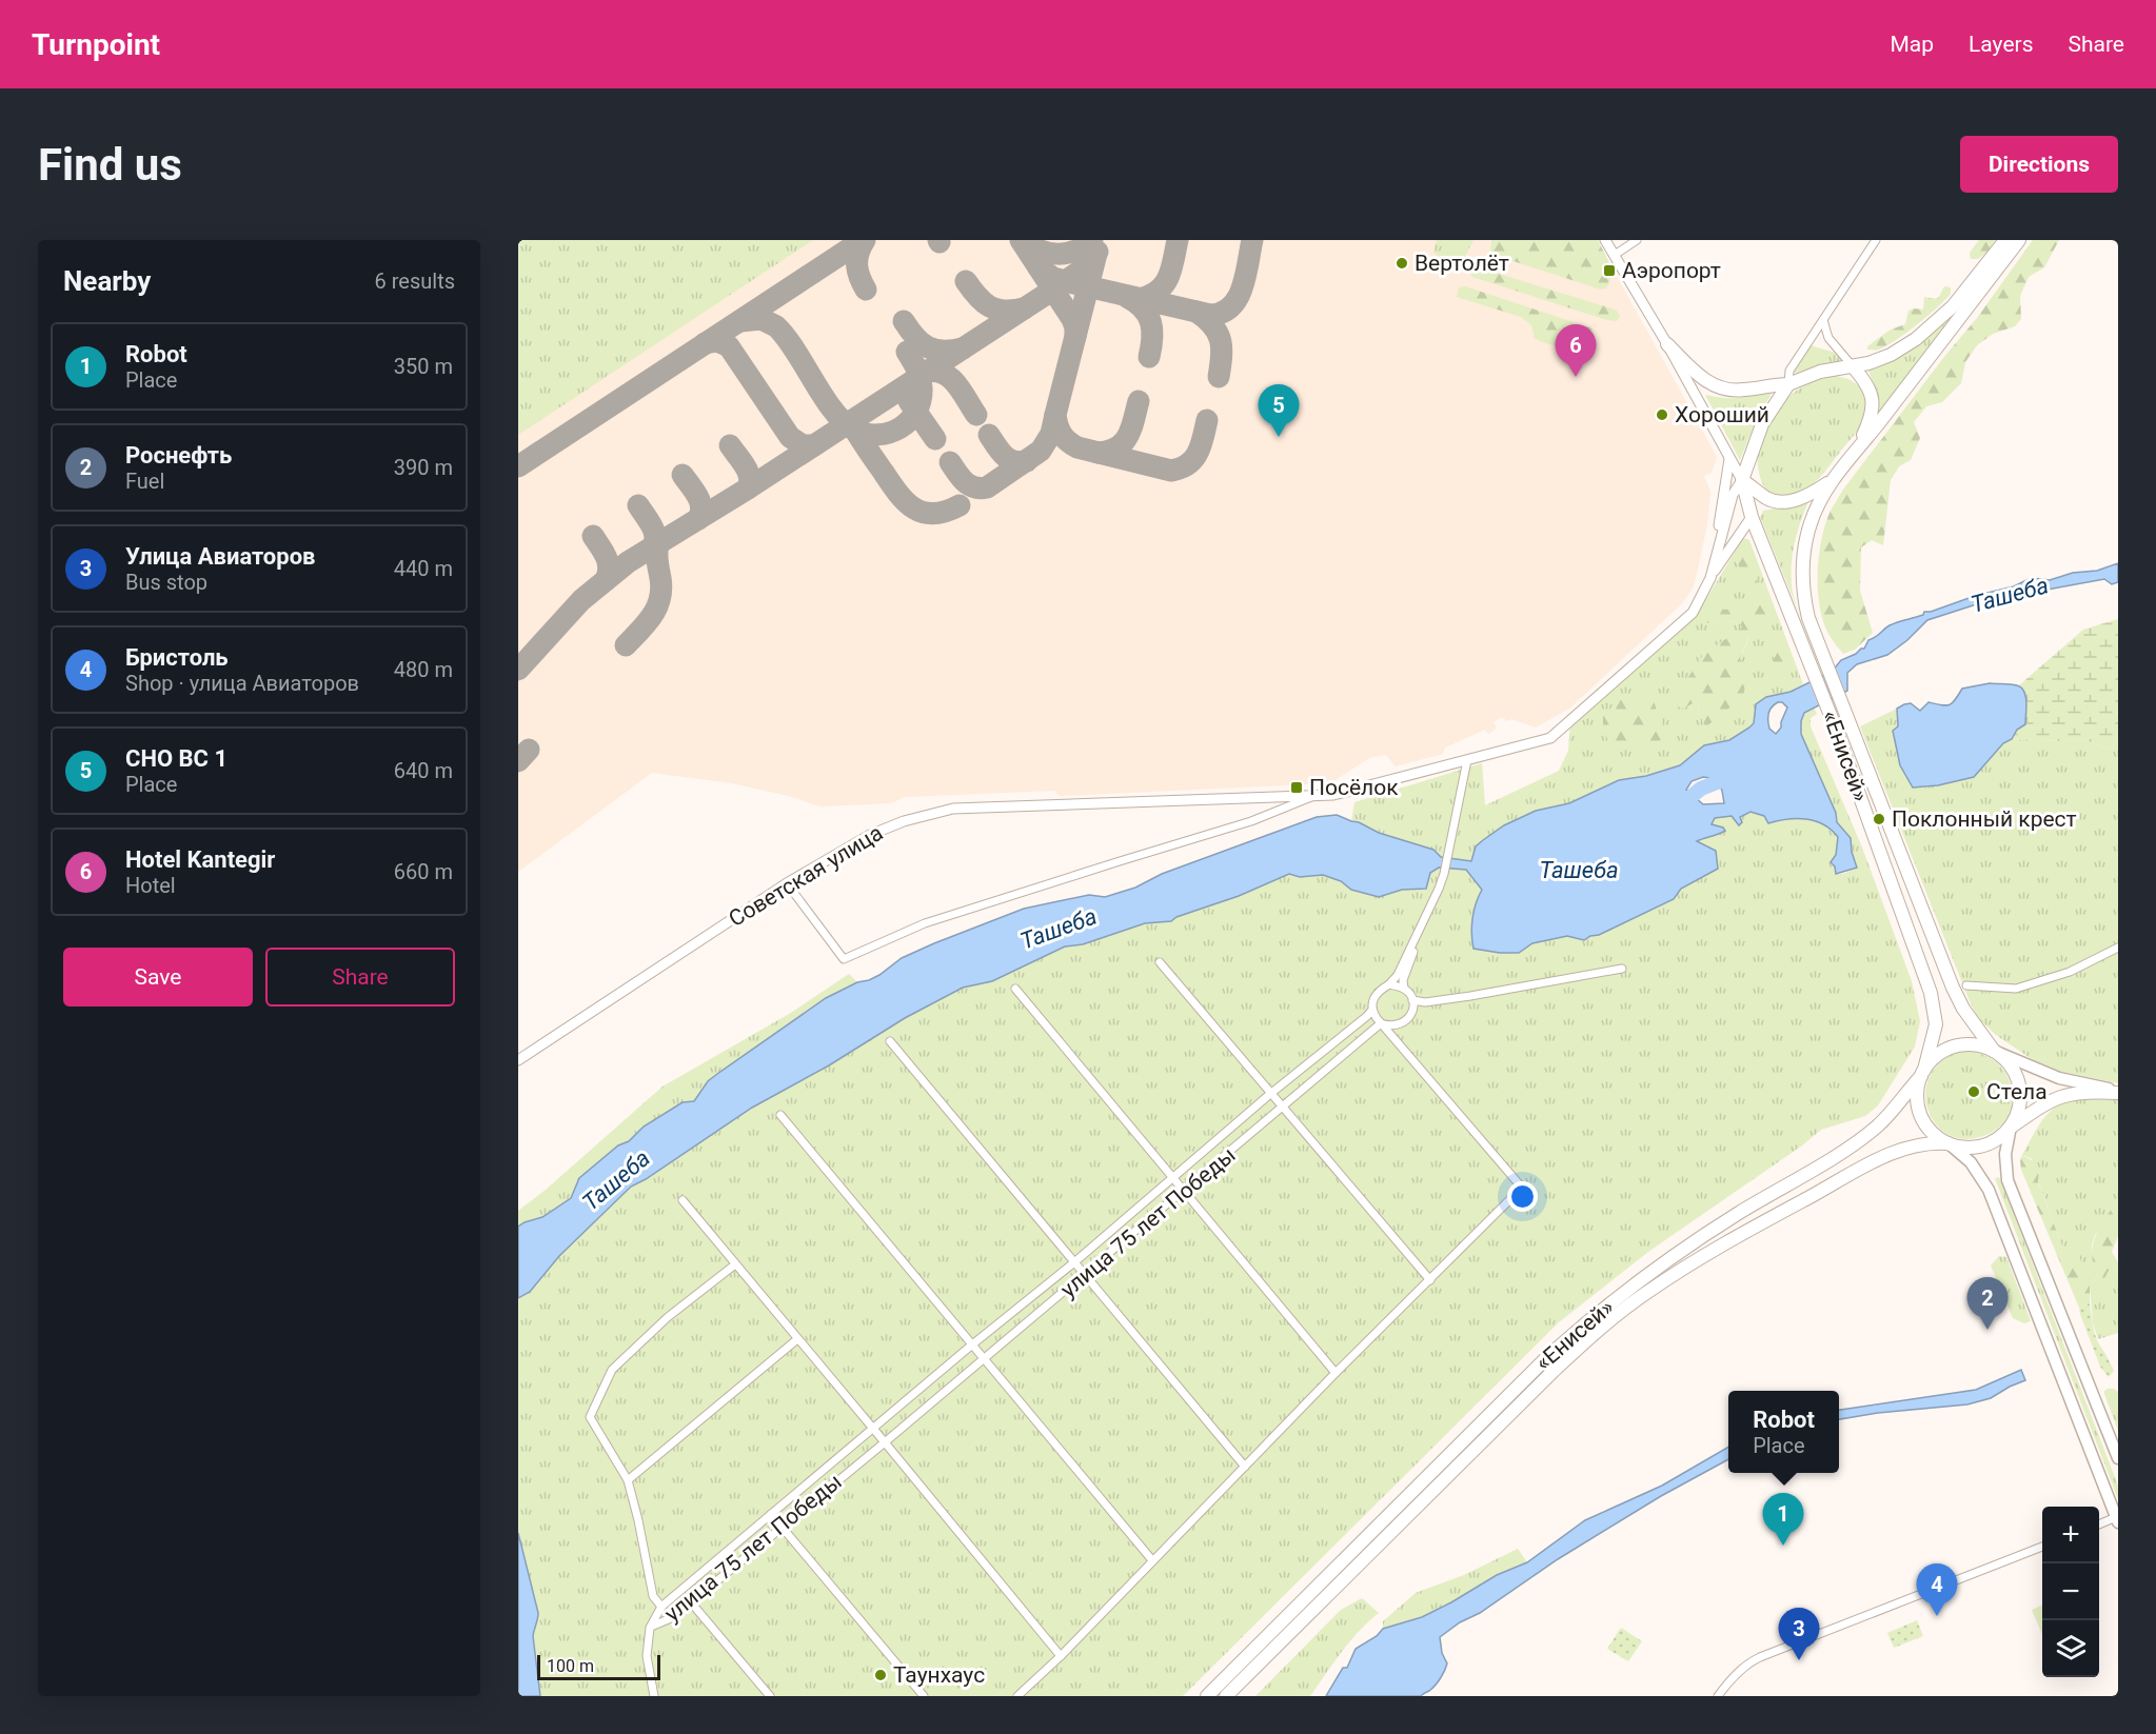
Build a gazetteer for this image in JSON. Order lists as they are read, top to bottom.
{
  "streets": {
    "highway": ["«Енисей»"],
    "street": ["Советская улица", "улица 75 лет Победы"]
  },
  "water": ["Ташеба"],
  "places": {
    "other": [
      "Вертолёт",
      "Хороший",
      "Поклонный крест",
      "Стела",
      "Таунхаус"
    ],
    "transit": ["Аэропорт", "Посёлок"]
  },
  "scale_bar": "100 m",
  "page": {
    "header": "Turnpoint",
    "nav": ["Map", "Layers", "Share"],
    "buttons": [
      "Directions",
      ["Save", "Share"]
    ],
    "title": "Find us",
    "heading": ["Nearby", "6 results"],
    "list": [
      {
        "mark": "1",
        "name": "Robot",
        "note": "Place",
        "value": "350 m"
      },
      {
        "mark": "2",
        "name": "Роснефть",
        "note": "Fuel",
        "value": "390 m"
      },
      {
        "mark": "3",
        "name": "Улица Авиаторов",
        "note": "Bus stop",
        "value": "440 m"
      },
      {
        "mark": "4",
        "name": "Бристоль",
        "note": "Shop · улица Авиаторов",
        "value": "480 m"
      },
      {
        "mark": "5",
        "name": "СНО ВС 1",
        "note": "Place",
        "value": "640 m"
      },
      {
        "mark": "6",
        "name": "Hotel Kantegir",
        "note": "Hotel",
        "value": "660 m"
      }
    ],
    "pins": [
      "6",
      "5",
      "2",
      "1",
      "4",
      "3"
    ],
    "popup": ["Robot", "Place"],
    "map_buttons": ["+", "−"],
    "scale": "100 m"
  }
}
